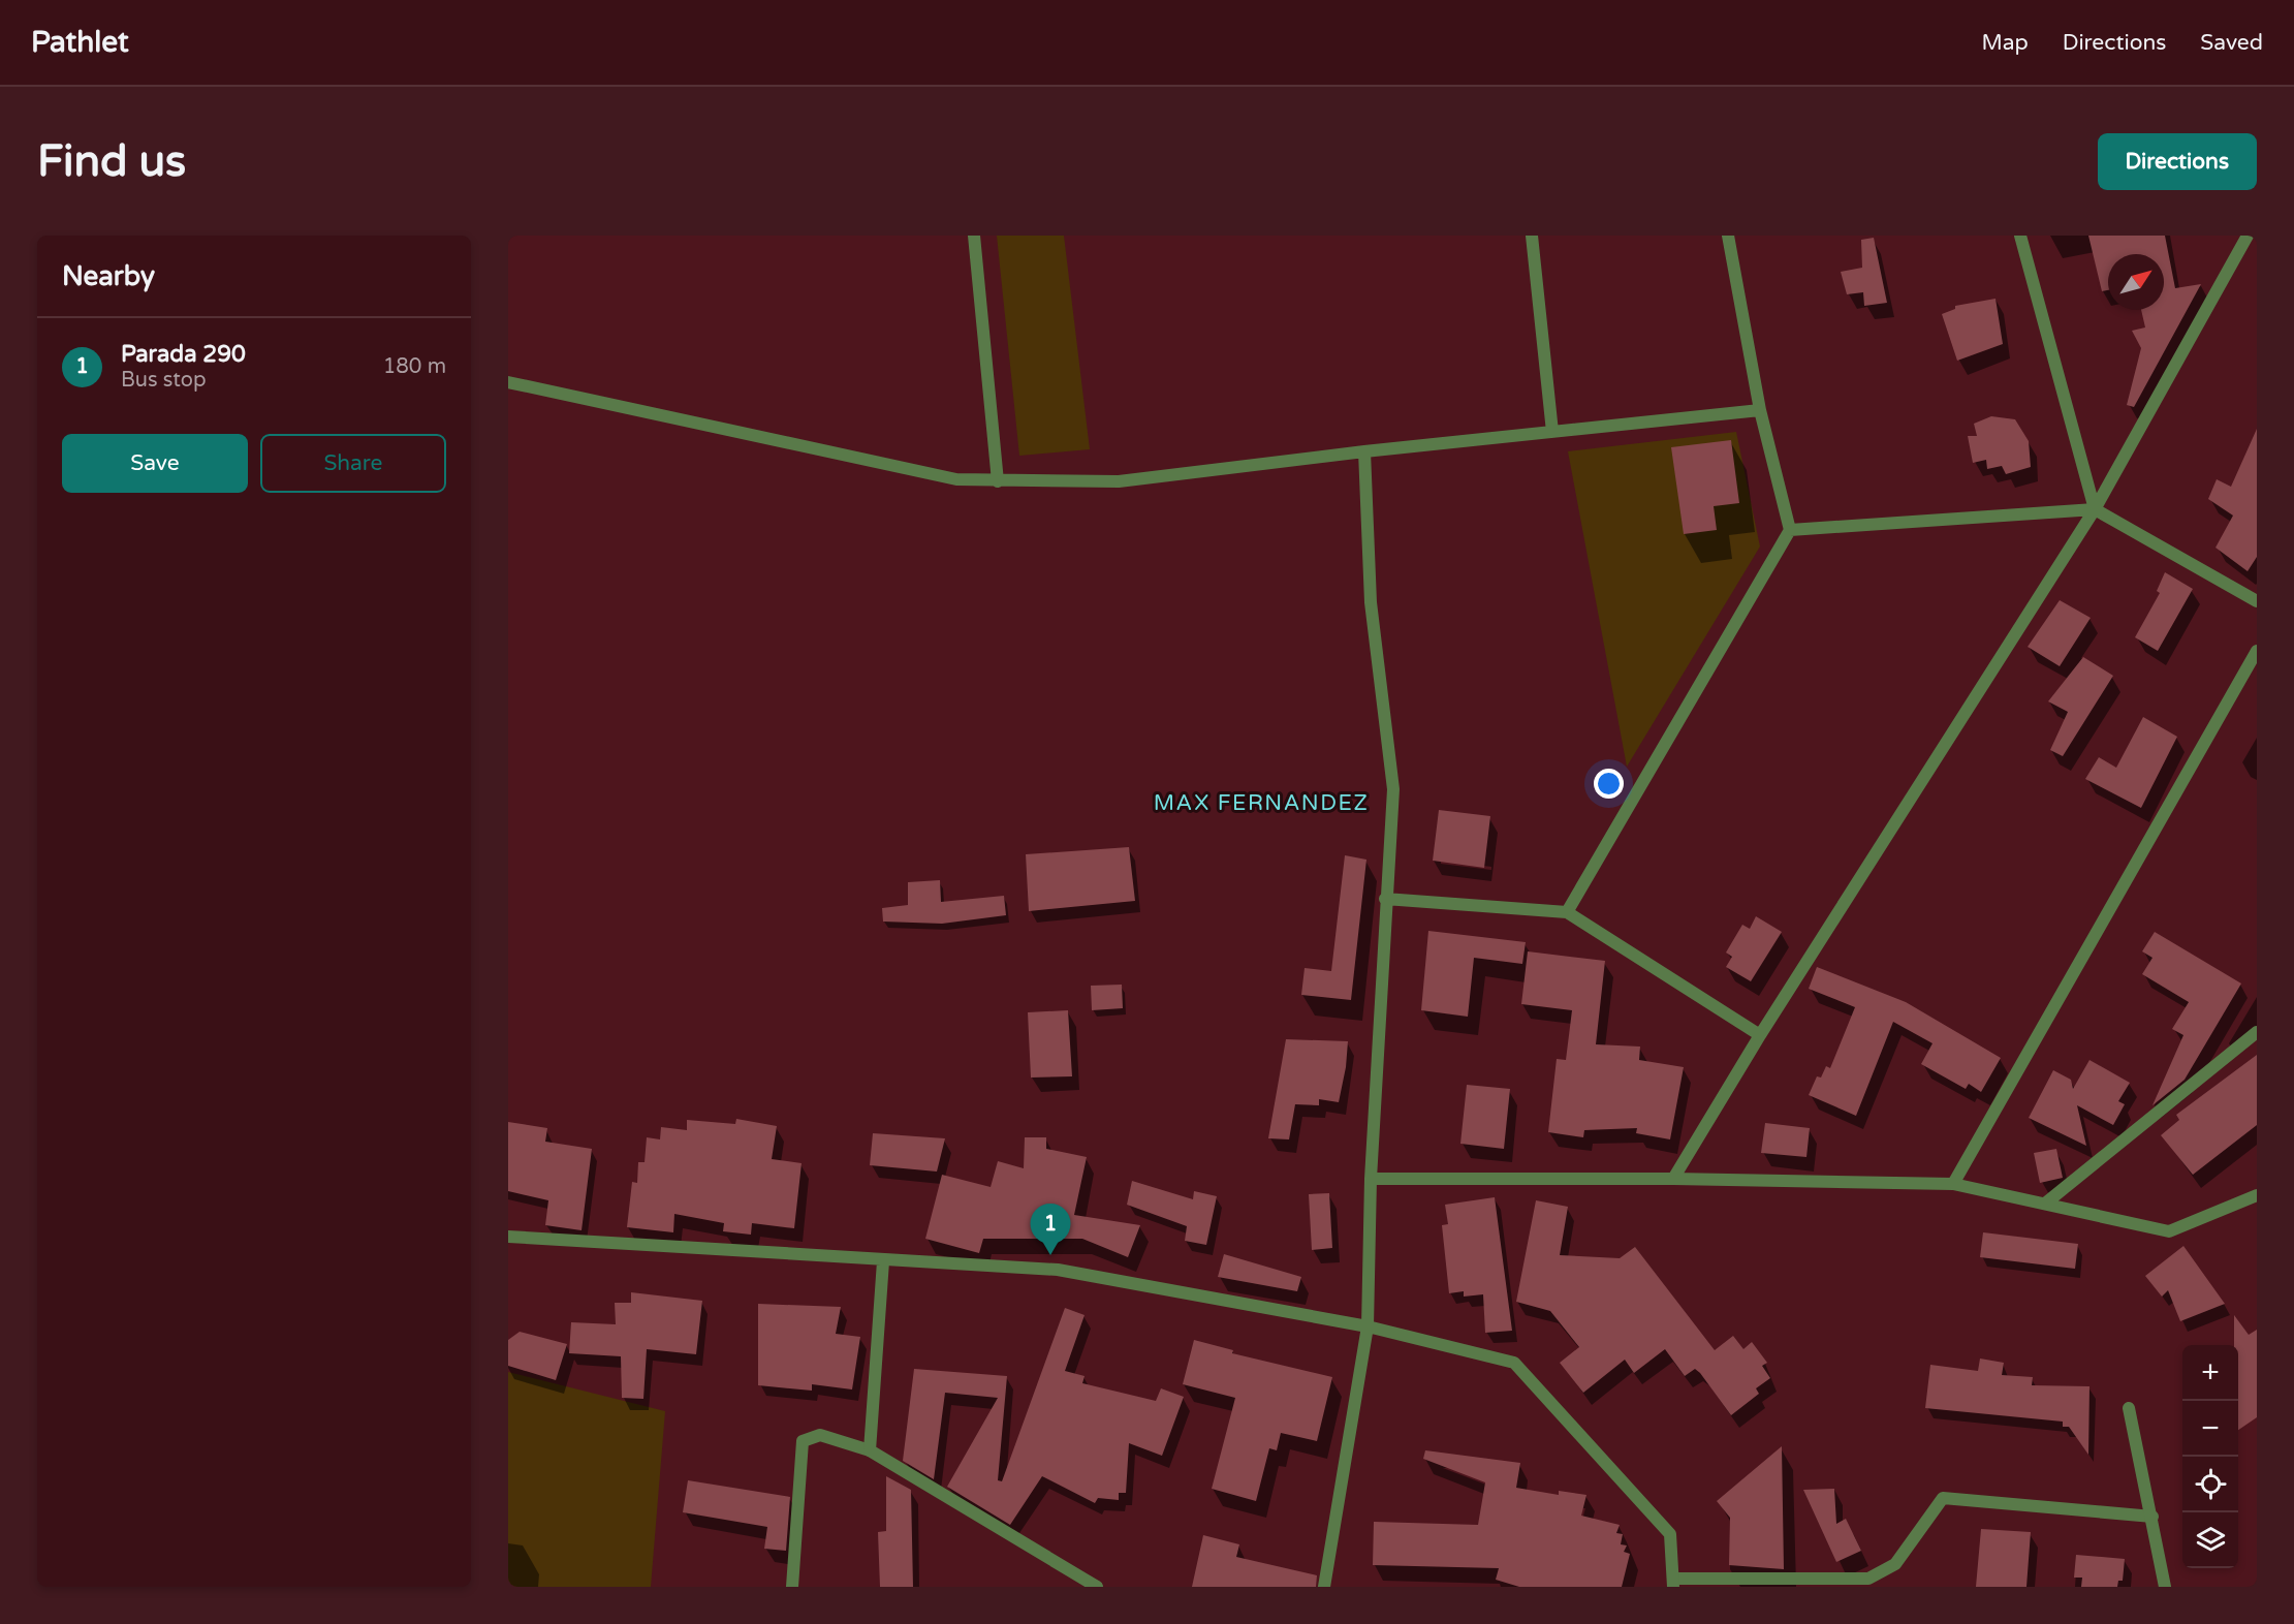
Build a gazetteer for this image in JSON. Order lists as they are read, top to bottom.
{
  "districts": ["MAX FERNANDEZ"],
  "north": "top right",
  "page": {
    "header": "Pathlet",
    "nav": ["Map", "Directions", "Saved"],
    "buttons": [
      "Directions",
      ["Save", "Share"]
    ],
    "title": "Find us",
    "heading": "Nearby",
    "list": [
      {
        "mark": "1",
        "name": "Parada 290",
        "note": "Bus stop",
        "value": "180 m"
      }
    ],
    "pins": "1",
    "map_buttons": ["+", "−"]
  }
}
